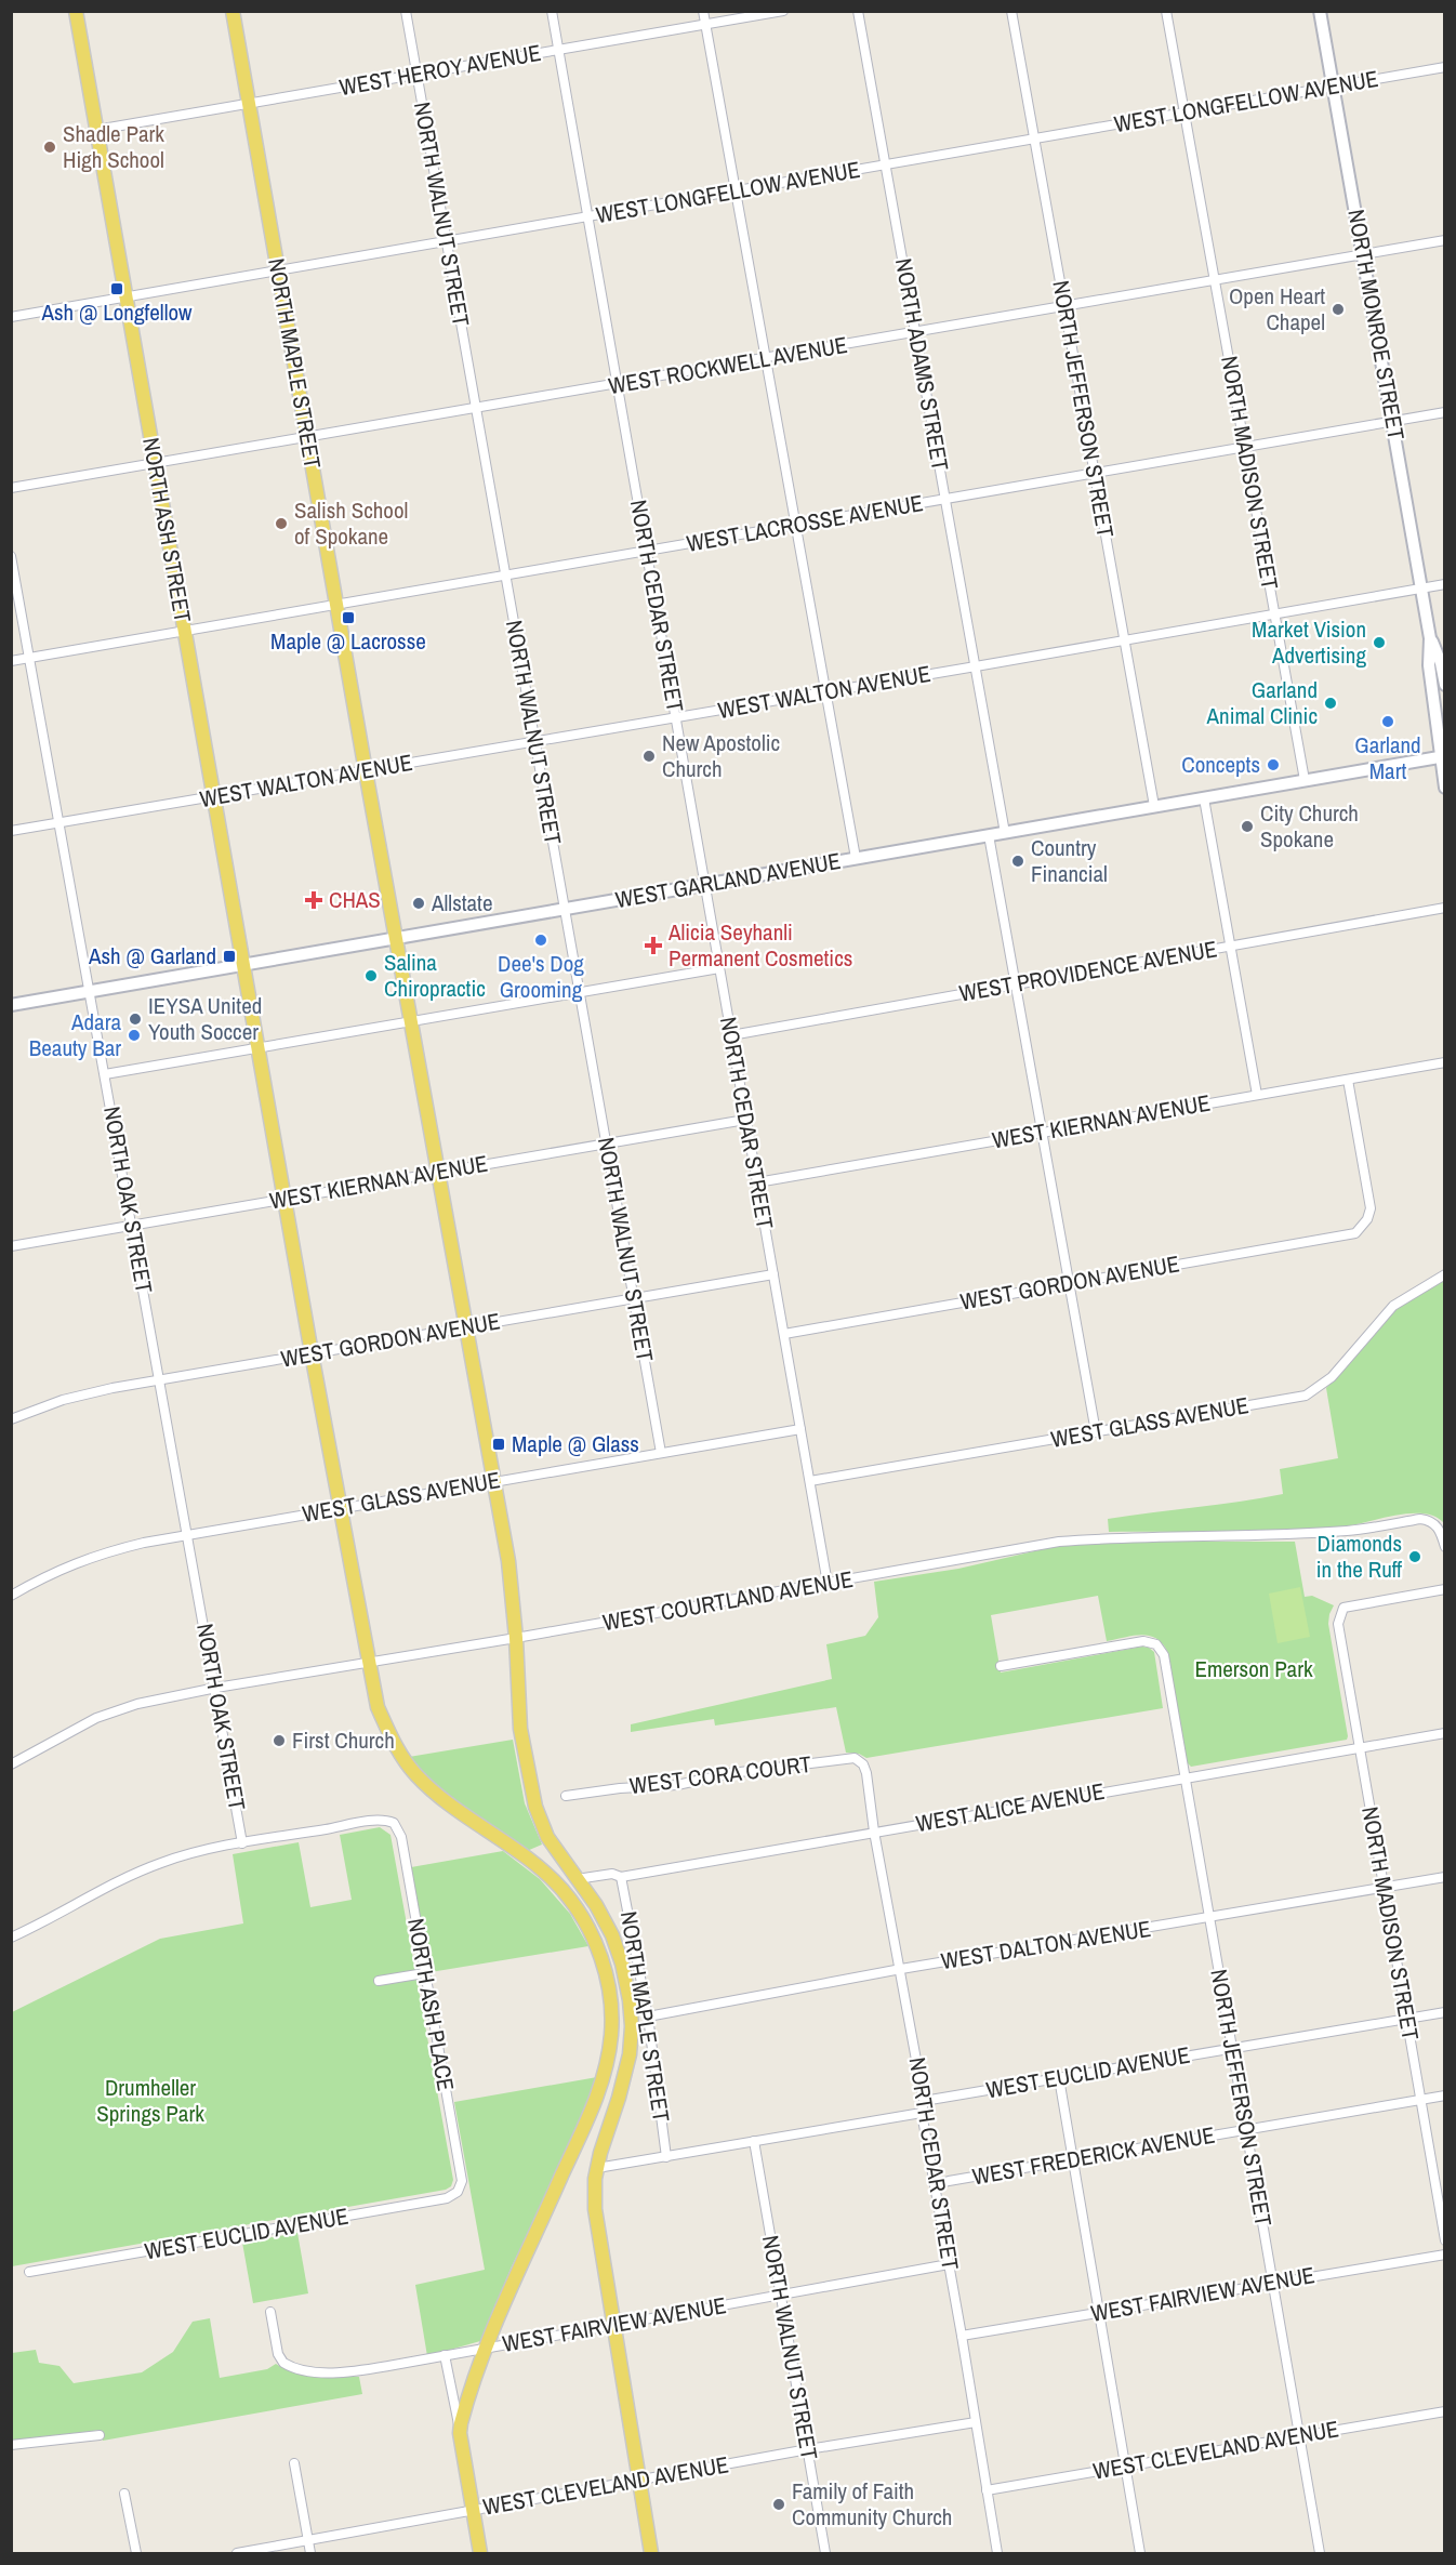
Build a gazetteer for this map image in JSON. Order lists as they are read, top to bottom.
{
  "streets": {
    "main road": ["NORTH MAPLE STREET", "NORTH ASH STREET"],
    "street": [
      "WEST HEROY AVENUE",
      "WEST LONGFELLOW AVENUE",
      "NORTH WALNUT STREET",
      "NORTH MONROE STREET",
      "NORTH ADAMS STREET",
      "WEST ROCKWELL AVENUE",
      "NORTH JEFFERSON STREET",
      "NORTH MADISON STREET",
      "WEST LACROSSE AVENUE",
      "NORTH CEDAR STREET",
      "WEST WALTON AVENUE",
      "WEST GARLAND AVENUE",
      "WEST PROVIDENCE AVENUE",
      "WEST KIERNAN AVENUE",
      "NORTH OAK STREET",
      "WEST GORDON AVENUE",
      "WEST GLASS AVENUE",
      "WEST COURTLAND AVENUE",
      "WEST CORA COURT",
      "WEST ALICE AVENUE",
      "WEST DALTON AVENUE",
      "NORTH ASH PLACE",
      "WEST EUCLID AVENUE",
      "WEST FREDERICK AVENUE",
      "WEST FAIRVIEW AVENUE",
      "WEST CLEVELAND AVENUE"
    ]
  },
  "crossings": [
    ["WEST HEROY AVENUE", "NORTH WALNUT STREET"],
    ["WEST HEROY AVENUE", "NORTH MAPLE STREET"],
    ["WEST HEROY AVENUE", "NORTH ASH STREET"],
    ["WEST HEROY AVENUE", "NORTH CEDAR STREET"],
    ["WEST LONGFELLOW AVENUE", "NORTH WALNUT STREET"],
    ["WEST LONGFELLOW AVENUE", "NORTH MONROE STREET"],
    ["WEST LONGFELLOW AVENUE", "NORTH MAPLE STREET"],
    ["WEST LONGFELLOW AVENUE", "NORTH ADAMS STREET"],
    ["WEST LONGFELLOW AVENUE", "NORTH JEFFERSON STREET"],
    ["WEST LONGFELLOW AVENUE", "NORTH MADISON STREET"],
    ["WEST LONGFELLOW AVENUE", "NORTH ASH STREET"],
    ["WEST LONGFELLOW AVENUE", "NORTH CEDAR STREET"],
    ["NORTH WALNUT STREET", "WEST ROCKWELL AVENUE"],
    ["NORTH WALNUT STREET", "WEST LACROSSE AVENUE"],
    ["NORTH WALNUT STREET", "WEST WALTON AVENUE"],
    ["NORTH WALNUT STREET", "WEST GARLAND AVENUE"],
    ["NORTH WALNUT STREET", "WEST KIERNAN AVENUE"],
    ["NORTH WALNUT STREET", "WEST GORDON AVENUE"],
    ["NORTH WALNUT STREET", "WEST GLASS AVENUE"],
    ["NORTH WALNUT STREET", "WEST FAIRVIEW AVENUE"],
    ["NORTH WALNUT STREET", "WEST CLEVELAND AVENUE"],
    ["NORTH MONROE STREET", "WEST ROCKWELL AVENUE"],
    ["NORTH MONROE STREET", "WEST LACROSSE AVENUE"],
    ["NORTH MONROE STREET", "WEST WALTON AVENUE"],
    ["NORTH MONROE STREET", "WEST GARLAND AVENUE"],
    ["NORTH MAPLE STREET", "WEST ROCKWELL AVENUE"],
    ["NORTH MAPLE STREET", "WEST LACROSSE AVENUE"],
    ["NORTH MAPLE STREET", "WEST WALTON AVENUE"],
    ["NORTH MAPLE STREET", "WEST GARLAND AVENUE"],
    ["NORTH MAPLE STREET", "WEST KIERNAN AVENUE"],
    ["NORTH MAPLE STREET", "WEST GORDON AVENUE"],
    ["NORTH MAPLE STREET", "WEST GLASS AVENUE"],
    ["NORTH MAPLE STREET", "WEST COURTLAND AVENUE"],
    ["NORTH MAPLE STREET", "WEST ALICE AVENUE"],
    ["NORTH MAPLE STREET", "WEST DALTON AVENUE"],
    ["NORTH MAPLE STREET", "WEST FAIRVIEW AVENUE"],
    ["NORTH MAPLE STREET", "WEST CLEVELAND AVENUE"],
    ["NORTH ADAMS STREET", "WEST ROCKWELL AVENUE"],
    ["NORTH ADAMS STREET", "WEST LACROSSE AVENUE"],
    ["NORTH ADAMS STREET", "WEST WALTON AVENUE"],
    ["NORTH ADAMS STREET", "WEST GARLAND AVENUE"],
    ["WEST ROCKWELL AVENUE", "NORTH JEFFERSON STREET"],
    ["WEST ROCKWELL AVENUE", "NORTH MADISON STREET"],
    ["WEST ROCKWELL AVENUE", "NORTH ASH STREET"],
    ["WEST ROCKWELL AVENUE", "NORTH CEDAR STREET"],
    ["NORTH JEFFERSON STREET", "WEST LACROSSE AVENUE"],
    ["NORTH JEFFERSON STREET", "WEST WALTON AVENUE"],
    ["NORTH JEFFERSON STREET", "WEST GARLAND AVENUE"],
    ["NORTH JEFFERSON STREET", "WEST ALICE AVENUE"],
    ["NORTH JEFFERSON STREET", "WEST DALTON AVENUE"],
    ["NORTH JEFFERSON STREET", "WEST EUCLID AVENUE"],
    ["NORTH JEFFERSON STREET", "WEST FREDERICK AVENUE"],
    ["NORTH JEFFERSON STREET", "WEST FAIRVIEW AVENUE"],
    ["NORTH JEFFERSON STREET", "WEST CLEVELAND AVENUE"],
    ["NORTH MADISON STREET", "WEST LACROSSE AVENUE"],
    ["NORTH MADISON STREET", "WEST WALTON AVENUE"],
    ["NORTH MADISON STREET", "WEST GARLAND AVENUE"],
    ["NORTH MADISON STREET", "WEST ALICE AVENUE"],
    ["NORTH MADISON STREET", "WEST DALTON AVENUE"],
    ["NORTH MADISON STREET", "WEST EUCLID AVENUE"],
    ["NORTH MADISON STREET", "WEST FREDERICK AVENUE"],
    ["WEST LACROSSE AVENUE", "NORTH ASH STREET"],
    ["WEST LACROSSE AVENUE", "NORTH CEDAR STREET"],
    ["WEST LACROSSE AVENUE", "NORTH OAK STREET"],
    ["NORTH ASH STREET", "WEST WALTON AVENUE"],
    ["NORTH ASH STREET", "WEST GARLAND AVENUE"],
    ["NORTH ASH STREET", "WEST KIERNAN AVENUE"],
    ["NORTH ASH STREET", "WEST GORDON AVENUE"],
    ["NORTH ASH STREET", "WEST GLASS AVENUE"],
    ["NORTH ASH STREET", "WEST COURTLAND AVENUE"],
    ["NORTH ASH STREET", "WEST FAIRVIEW AVENUE"],
    ["NORTH CEDAR STREET", "WEST WALTON AVENUE"],
    ["NORTH CEDAR STREET", "WEST GARLAND AVENUE"],
    ["NORTH CEDAR STREET", "WEST PROVIDENCE AVENUE"],
    ["NORTH CEDAR STREET", "WEST KIERNAN AVENUE"],
    ["NORTH CEDAR STREET", "WEST GORDON AVENUE"],
    ["NORTH CEDAR STREET", "WEST GLASS AVENUE"],
    ["NORTH CEDAR STREET", "WEST COURTLAND AVENUE"],
    ["NORTH CEDAR STREET", "WEST CORA COURT"],
    ["NORTH CEDAR STREET", "WEST ALICE AVENUE"],
    ["NORTH CEDAR STREET", "WEST DALTON AVENUE"],
    ["NORTH CEDAR STREET", "WEST EUCLID AVENUE"],
    ["NORTH CEDAR STREET", "WEST FREDERICK AVENUE"],
    ["NORTH CEDAR STREET", "WEST FAIRVIEW AVENUE"],
    ["NORTH CEDAR STREET", "WEST CLEVELAND AVENUE"],
    ["WEST WALTON AVENUE", "NORTH OAK STREET"],
    ["WEST GARLAND AVENUE", "NORTH OAK STREET"],
    ["WEST KIERNAN AVENUE", "NORTH OAK STREET"],
    ["WEST KIERNAN AVENUE", "WEST GORDON AVENUE"],
    ["NORTH OAK STREET", "WEST GORDON AVENUE"],
    ["NORTH OAK STREET", "WEST GLASS AVENUE"],
    ["NORTH OAK STREET", "WEST COURTLAND AVENUE"],
    ["NORTH OAK STREET", "NORTH ASH PLACE"],
    ["NORTH ASH PLACE", "WEST EUCLID AVENUE"]
  ],
  "parks": ["Emerson Park", "Drumheller Springs Park"],
  "places": {
    "other": [
      "Shadle Park High School",
      "Open Heart Chapel",
      "Salish School of Spokane",
      "Market Vision Advertising",
      "Garland Animal Clinic",
      "Garland Mart",
      "New Apostolic Church",
      "Concepts",
      "City Church Spokane",
      "Country Financial",
      "Allstate",
      "Dee's Dog Grooming",
      "Salina Chiropractic",
      "IEYSA United Youth Soccer",
      "Adara Beauty Bar",
      "Diamonds in the Ruff",
      "First Church",
      "Family of Faith Community Church"
    ],
    "transit": [
      "Ash @ Longfellow",
      "Maple @ Lacrosse",
      "Ash @ Garland",
      "Maple @ Glass"
    ],
    "health": ["CHAS", "Alicia Seyhanli Permanent Cosmetics"]
  }
}
